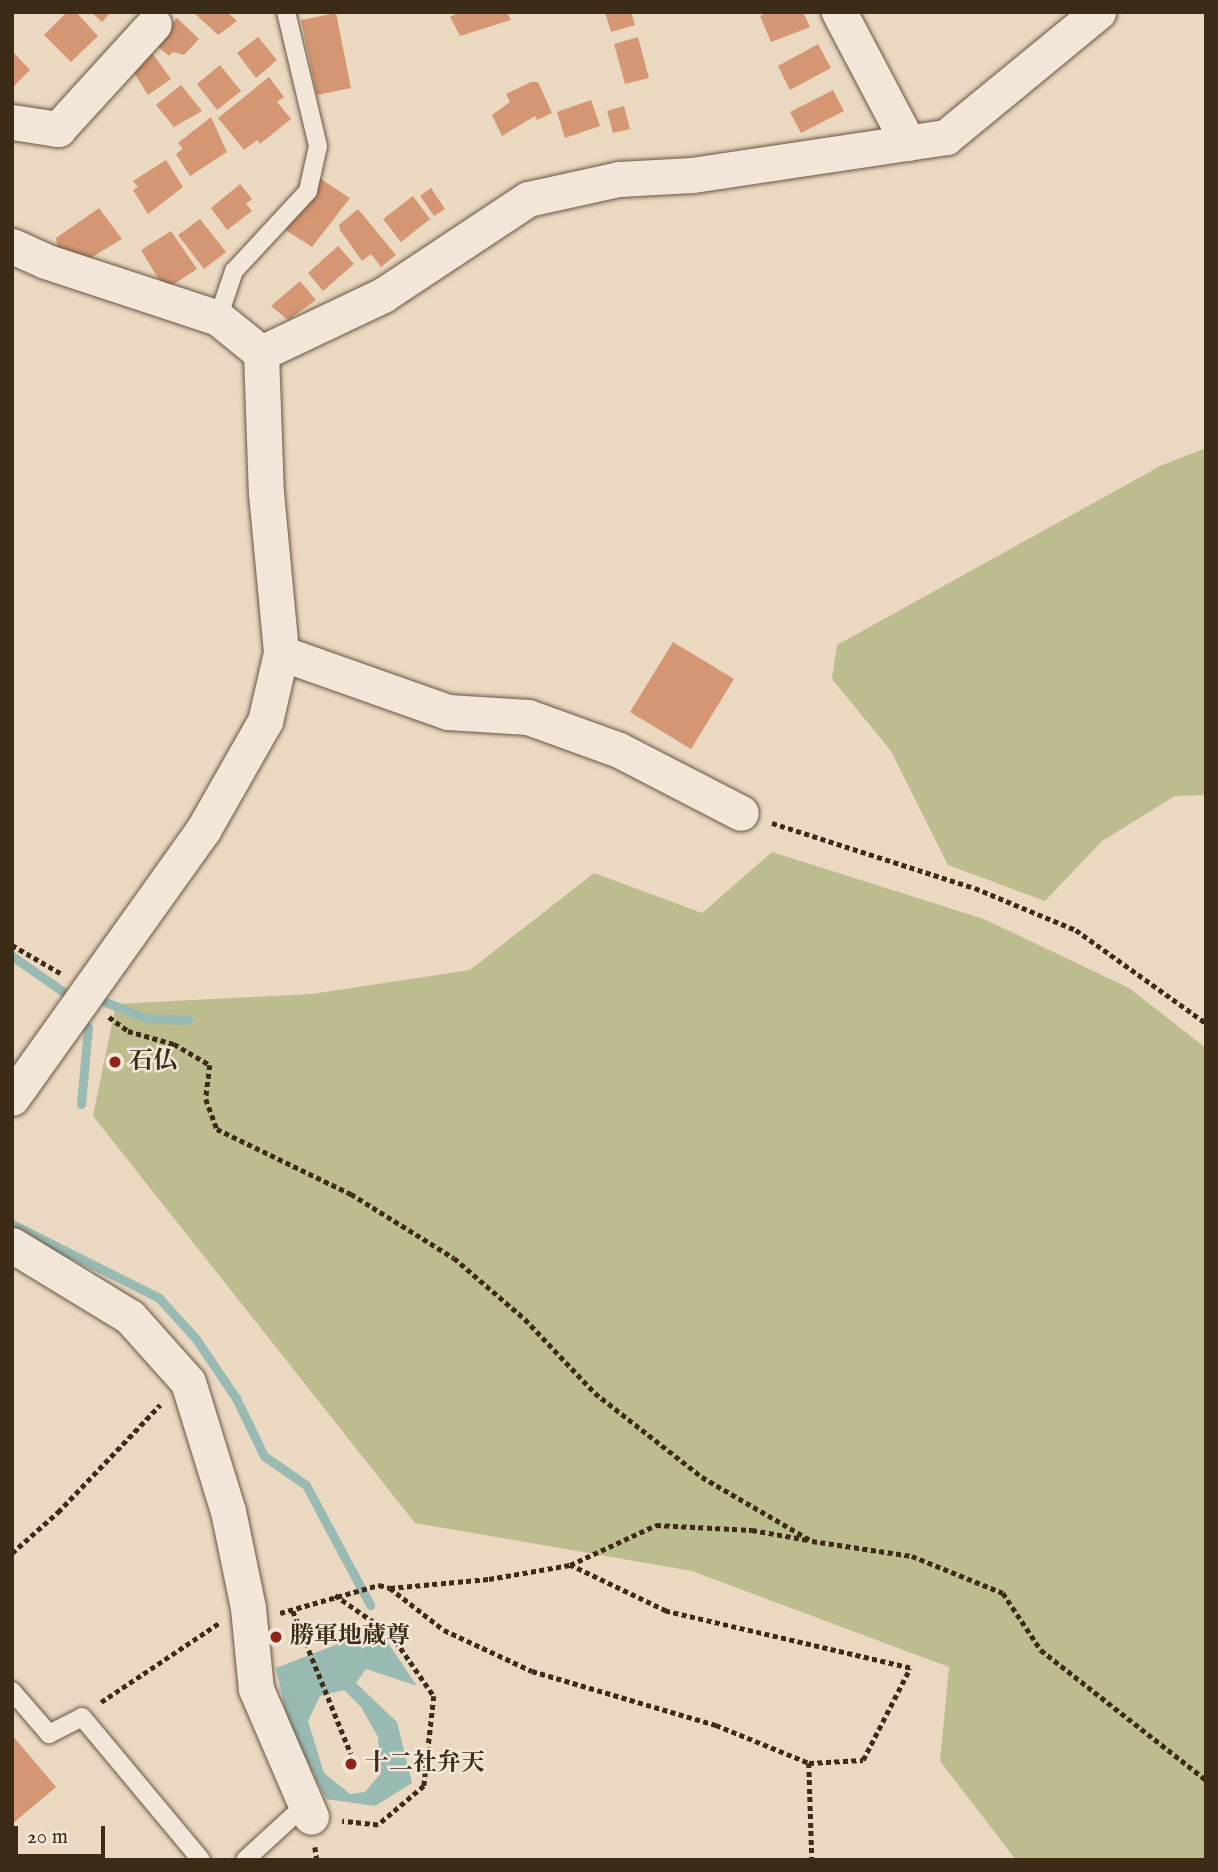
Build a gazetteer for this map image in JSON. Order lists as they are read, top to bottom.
{
  "places": ["石仏", "勝軍地蔵尊", "十二社弁天"],
  "scale_bar": "20 m"
}
